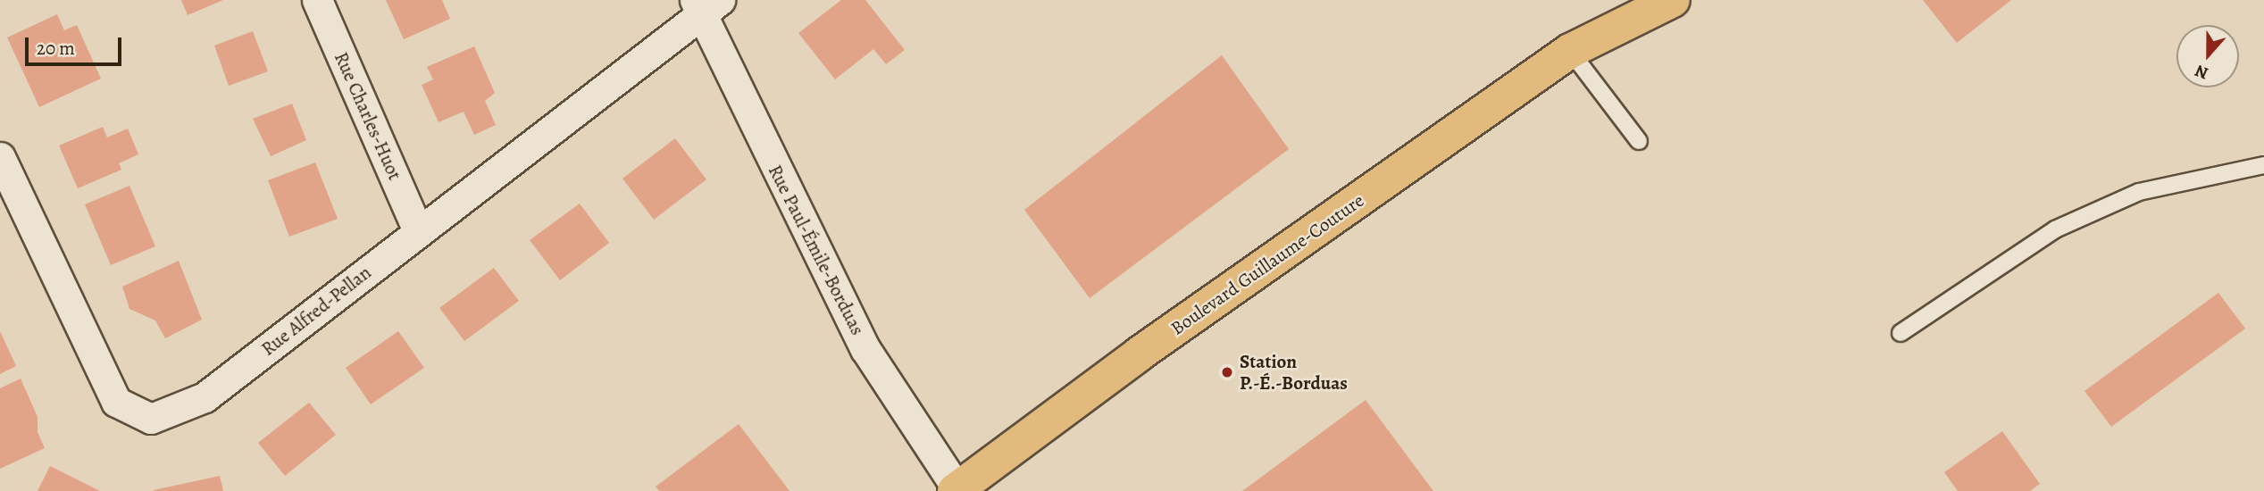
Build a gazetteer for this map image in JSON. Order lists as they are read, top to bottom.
{
  "streets": {
    "main road": ["Boulevard Guillaume-Couture"],
    "street": ["Rue Charles-Huot", "Rue Paul-Émile-Borduas", "Rue Alfred-Pellan"]
  },
  "crossings": [
    ["Rue Charles-Huot", "Rue Alfred-Pellan"],
    ["Rue Paul-Émile-Borduas", "Boulevard Guillaume-Couture"],
    ["Rue Paul-Émile-Borduas", "Rue Alfred-Pellan"]
  ],
  "places": ["Station P.-É.-Borduas"],
  "scale_bar": "20 m",
  "north": "bottom"
}
